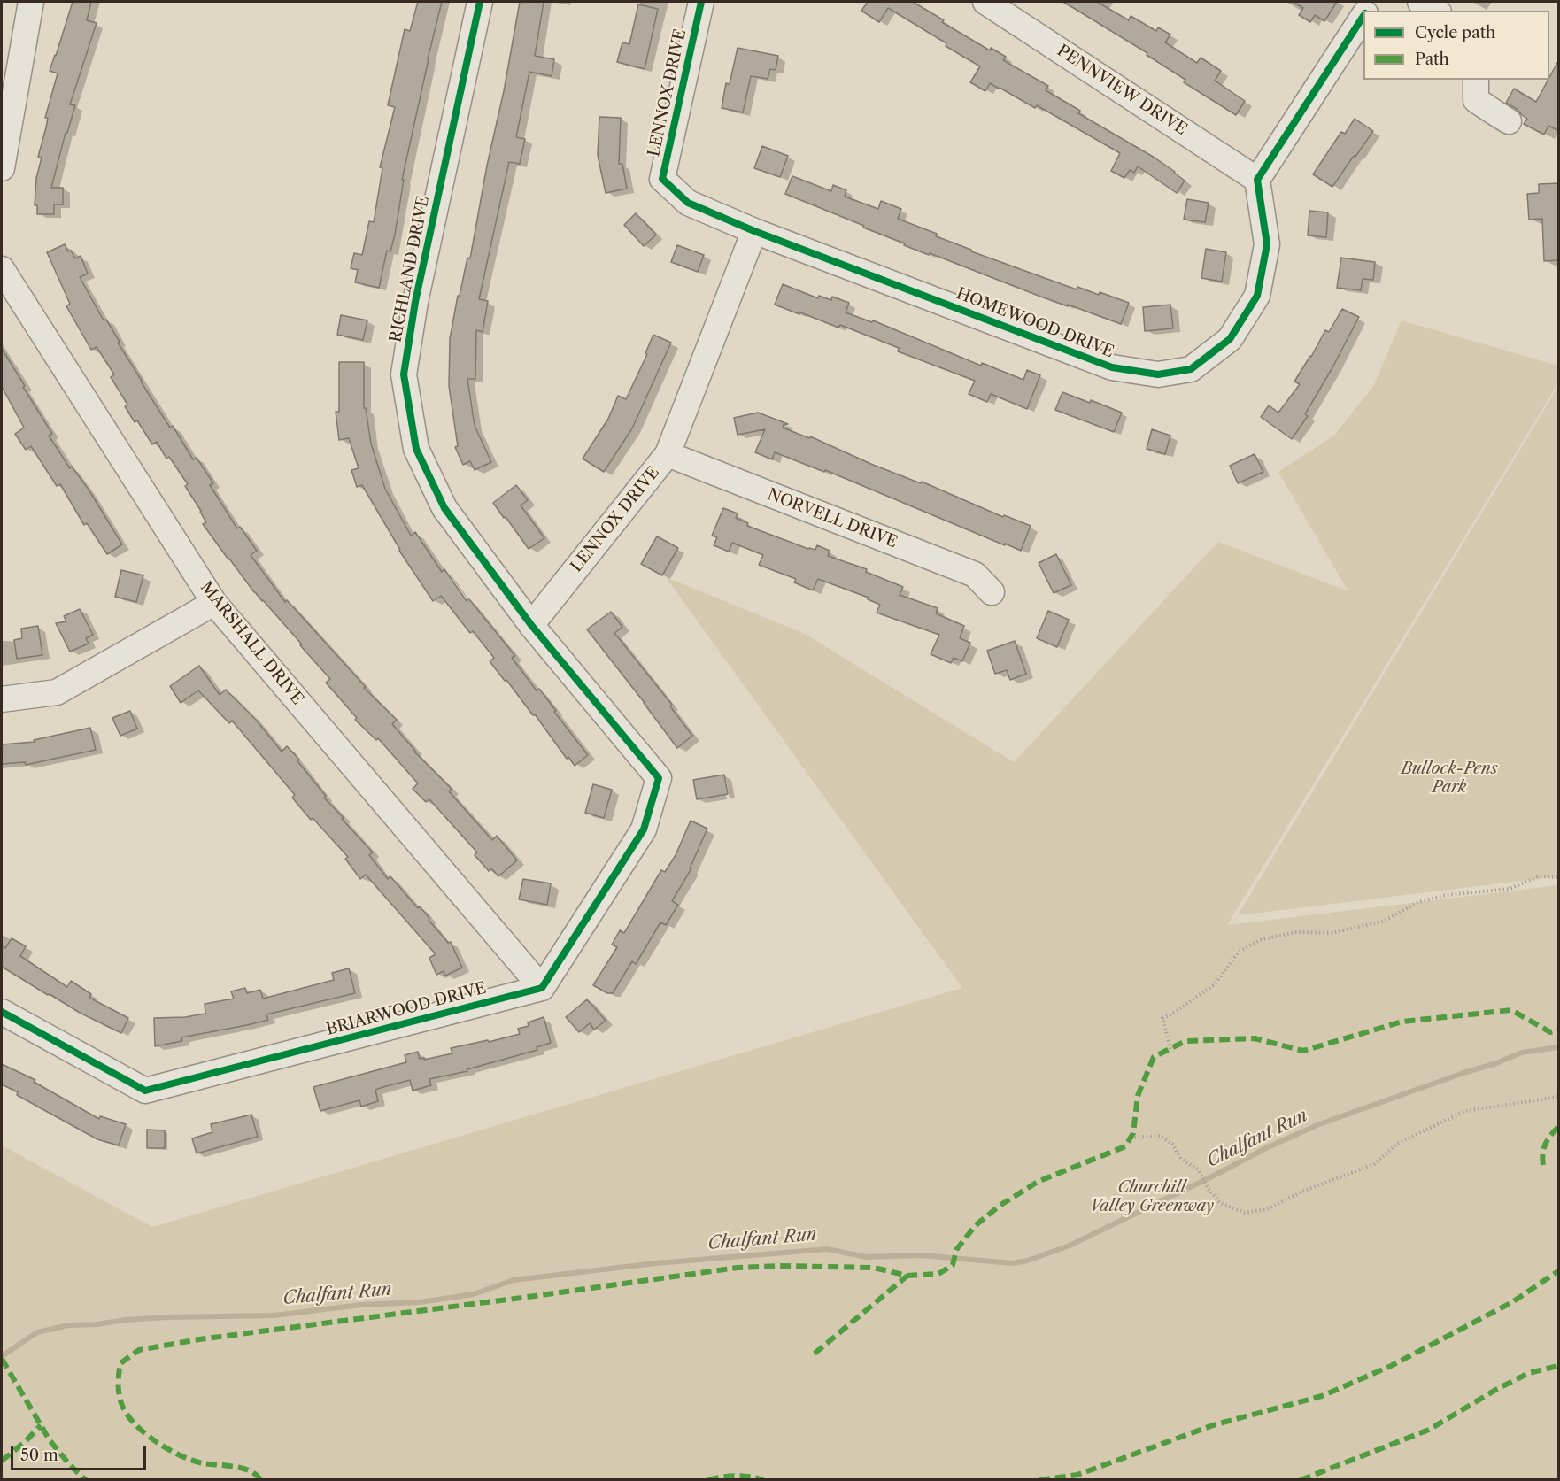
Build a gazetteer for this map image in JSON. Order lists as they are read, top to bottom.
{
  "streets": {
    "street": [
      "PENNVIEW DRIVE",
      "LENNOX DRIVE",
      "RICHLAND DRIVE",
      "HOMEWOOD DRIVE",
      "NORVELL DRIVE",
      "MARSHALL DRIVE",
      "BRIARWOOD DRIVE"
    ]
  },
  "crossings": [
    ["PENNVIEW DRIVE", "HOMEWOOD DRIVE"],
    ["LENNOX DRIVE", "RICHLAND DRIVE"],
    ["LENNOX DRIVE", "HOMEWOOD DRIVE"],
    ["LENNOX DRIVE", "NORVELL DRIVE"],
    ["RICHLAND DRIVE", "MARSHALL DRIVE"],
    ["RICHLAND DRIVE", "BRIARWOOD DRIVE"],
    ["MARSHALL DRIVE", "BRIARWOOD DRIVE"]
  ],
  "water": ["Chalfant Run"],
  "parks": ["Bullock-Pens Park", "Churchill Valley Greenway"],
  "legend": ["Cycle path", "Path"],
  "scale_bar": "50 m"
}
